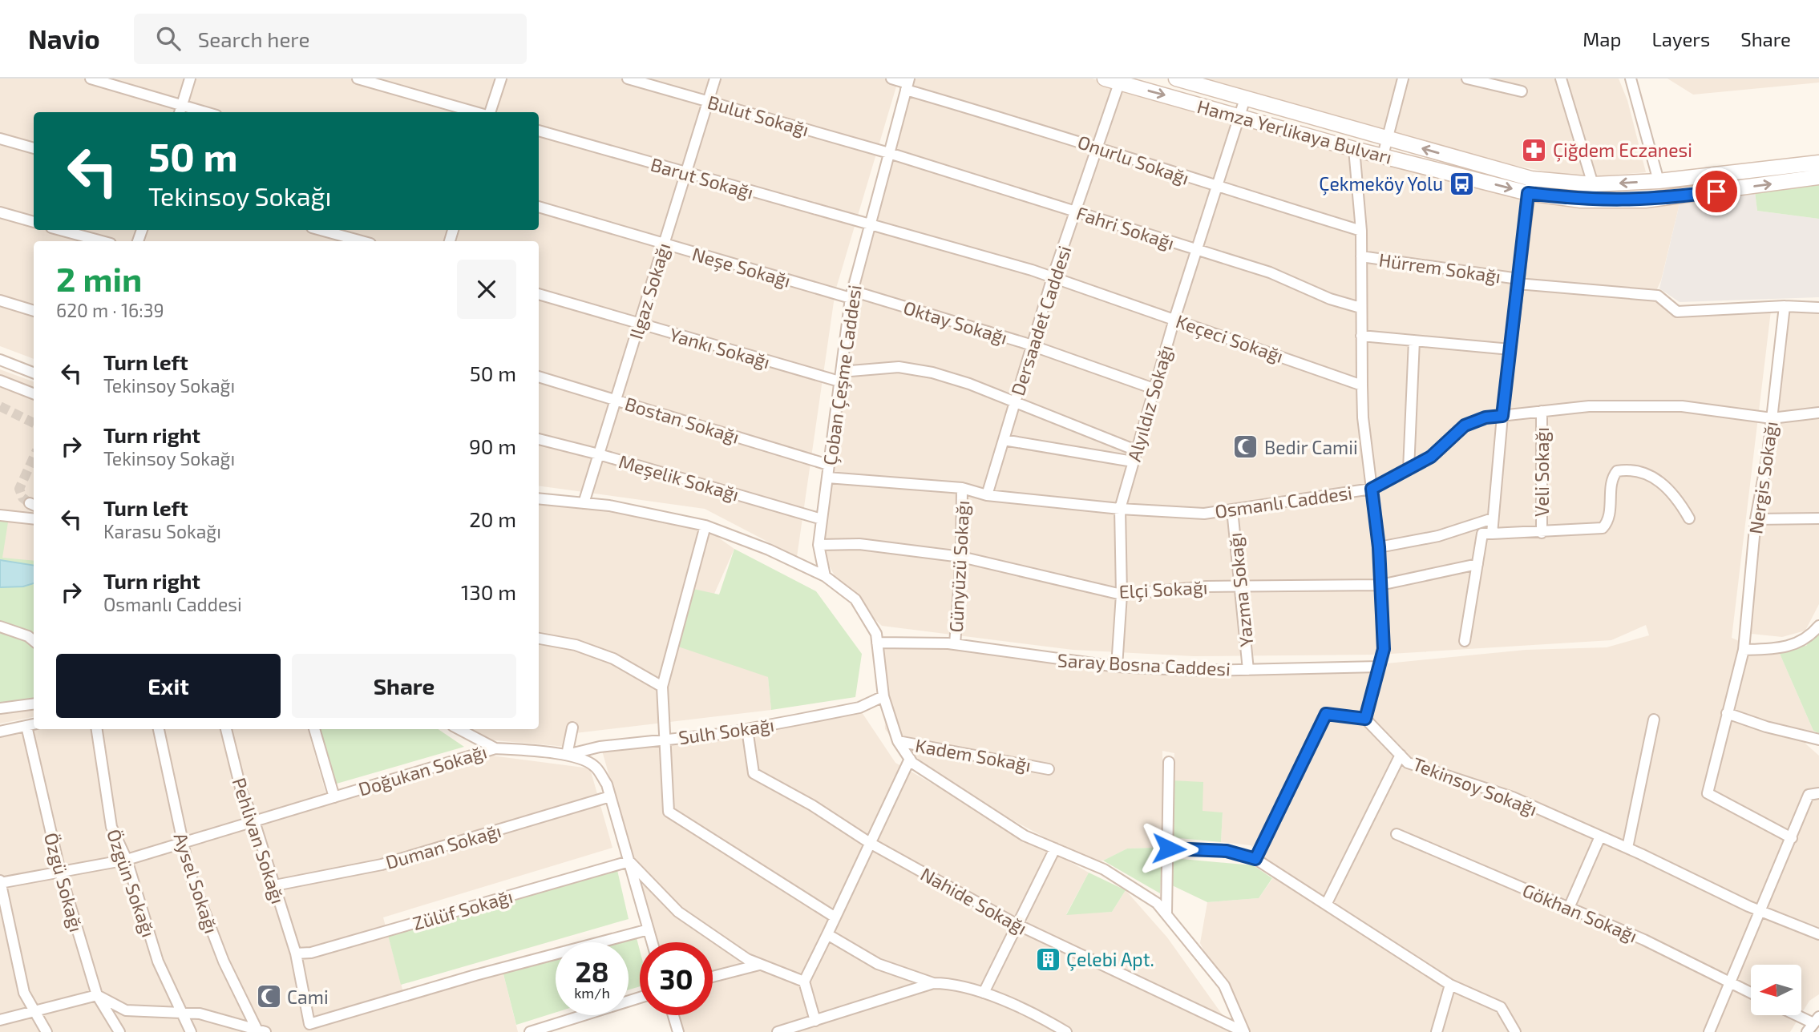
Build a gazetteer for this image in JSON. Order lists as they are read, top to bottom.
{
  "streets": {
    "main road": ["Hamza Yerlikaya Bulvarı"],
    "street": [
      "Bulut Sokağı",
      "Onurlu Sokağı",
      "Barut Sokağı",
      "Fahri Sokağı",
      "Neşe Sokağı",
      "Hürrem Sokağı",
      "Ilgaz Sokağı",
      "Dersaadet Caddesi",
      "Oktay Sokağı",
      "Keçeci Sokağı",
      "Yankı Sokağı",
      "Çoban Çeşme Caddesi",
      "Alyıldız Sokağı",
      "Bostan Sokağı",
      "Veli Sokağı",
      "Meşelik Sokağı",
      "Nergis Sokağı",
      "Osmanlı Caddesi",
      "Günyüzü Sokağı",
      "Elçi Sokağı",
      "Yazma Sokağı",
      "Saray Bosna Caddesi",
      "Sulh Sokağı",
      "Kadem Sokağı",
      "Doğukan Sokağı",
      "Tekinsoy Sokağı",
      "Pehlivan Sokağı",
      "Duman Sokağı",
      "Özgü Sokağı",
      "Özgün Sokağı",
      "Aysel Sokağı",
      "Nahide Sokağı",
      "Zülüf Sokağı",
      "Gökhan Sokağı"
    ]
  },
  "crossings": [
    ["Bulut Sokağı", "Fahri Sokağı"],
    ["Bulut Sokağı", "Ilgaz Sokağı"],
    ["Bulut Sokağı", "Çoban Çeşme Caddesi"],
    ["Hamza Yerlikaya Bulvarı", "Dersaadet Caddesi"],
    ["Hamza Yerlikaya Bulvarı", "Alyıldız Sokağı"],
    ["Onurlu Sokağı", "Dersaadet Caddesi"],
    ["Onurlu Sokağı", "Çoban Çeşme Caddesi"],
    ["Onurlu Sokağı", "Alyıldız Sokağı"],
    ["Barut Sokağı", "Ilgaz Sokağı"],
    ["Barut Sokağı", "Keçeci Sokağı"],
    ["Barut Sokağı", "Çoban Çeşme Caddesi"],
    ["Fahri Sokağı", "Dersaadet Caddesi"],
    ["Fahri Sokağı", "Çoban Çeşme Caddesi"],
    ["Fahri Sokağı", "Alyıldız Sokağı"],
    ["Neşe Sokağı", "Ilgaz Sokağı"],
    ["Neşe Sokağı", "Oktay Sokağı"],
    ["Neşe Sokağı", "Çoban Çeşme Caddesi"],
    ["Hürrem Sokağı", "Nergis Sokağı"],
    ["Ilgaz Sokağı", "Yankı Sokağı"],
    ["Ilgaz Sokağı", "Bostan Sokağı"],
    ["Ilgaz Sokağı", "Meşelik Sokağı"],
    ["Dersaadet Caddesi", "Oktay Sokağı"],
    ["Dersaadet Caddesi", "Keçeci Sokağı"],
    ["Dersaadet Caddesi", "Osmanlı Caddesi"],
    ["Oktay Sokağı", "Çoban Çeşme Caddesi"],
    ["Oktay Sokağı", "Alyıldız Sokağı"],
    ["Keçeci Sokağı", "Çoban Çeşme Caddesi"],
    ["Keçeci Sokağı", "Alyıldız Sokağı"],
    ["Yankı Sokağı", "Çoban Çeşme Caddesi"],
    ["Çoban Çeşme Caddesi", "Bostan Sokağı"],
    ["Çoban Çeşme Caddesi", "Meşelik Sokağı"],
    ["Çoban Çeşme Caddesi", "Osmanlı Caddesi"],
    ["Çoban Çeşme Caddesi", "Elçi Sokağı"],
    ["Alyıldız Sokağı", "Osmanlı Caddesi"],
    ["Alyıldız Sokağı", "Elçi Sokağı"],
    ["Alyıldız Sokağı", "Saray Bosna Caddesi"],
    ["Veli Sokağı", "Osmanlı Caddesi"],
    ["Nergis Sokağı", "Osmanlı Caddesi"],
    ["Osmanlı Caddesi", "Günyüzü Sokağı"],
    ["Osmanlı Caddesi", "Yazma Sokağı"],
    ["Günyüzü Sokağı", "Elçi Sokağı"],
    ["Günyüzü Sokağı", "Saray Bosna Caddesi"],
    ["Elçi Sokağı", "Yazma Sokağı"],
    ["Yazma Sokağı", "Saray Bosna Caddesi"],
    ["Sulh Sokağı", "Doğukan Sokağı"],
    ["Sulh Sokağı", "Nahide Sokağı"],
    ["Doğukan Sokağı", "Pehlivan Sokağı"],
    ["Doğukan Sokağı", "Duman Sokağı"],
    ["Doğukan Sokağı", "Özgü Sokağı"],
    ["Doğukan Sokağı", "Özgün Sokağı"],
    ["Doğukan Sokağı", "Aysel Sokağı"],
    ["Doğukan Sokağı", "Zülüf Sokağı"],
    ["Pehlivan Sokağı", "Duman Sokağı"],
    ["Pehlivan Sokağı", "Zülüf Sokağı"]
  ],
  "places": {
    "pharmacy": ["Çiğdem Eczanesi"],
    "bus stop": ["Çekmeköy Yolu"],
    "mosque": ["Bedir Camii", "Cami"],
    "building": ["Çelebi Apt."]
  },
  "north": "left",
  "page": {
    "header": "Navio",
    "search": "Search here",
    "nav": ["Map", "Layers", "Share"],
    "turn": ["50 m", "Tekinsoy Sokağı"],
    "heading": ["2 min", "620 m · 16:39"],
    "list": [
      {
        "name": "Turn left",
        "note": "Tekinsoy Sokağı",
        "value": "50 m"
      },
      {
        "name": "Turn right",
        "note": "Tekinsoy Sokağı",
        "value": "90 m"
      },
      {
        "name": "Turn left",
        "note": "Karasu Sokağı",
        "value": "20 m"
      },
      {
        "name": "Turn right",
        "note": "Osmanlı Caddesi",
        "value": "130 m"
      }
    ],
    "buttons": ["Exit", "Share"],
    "speed": "28 km/h",
    "limit": "30"
  }
}
